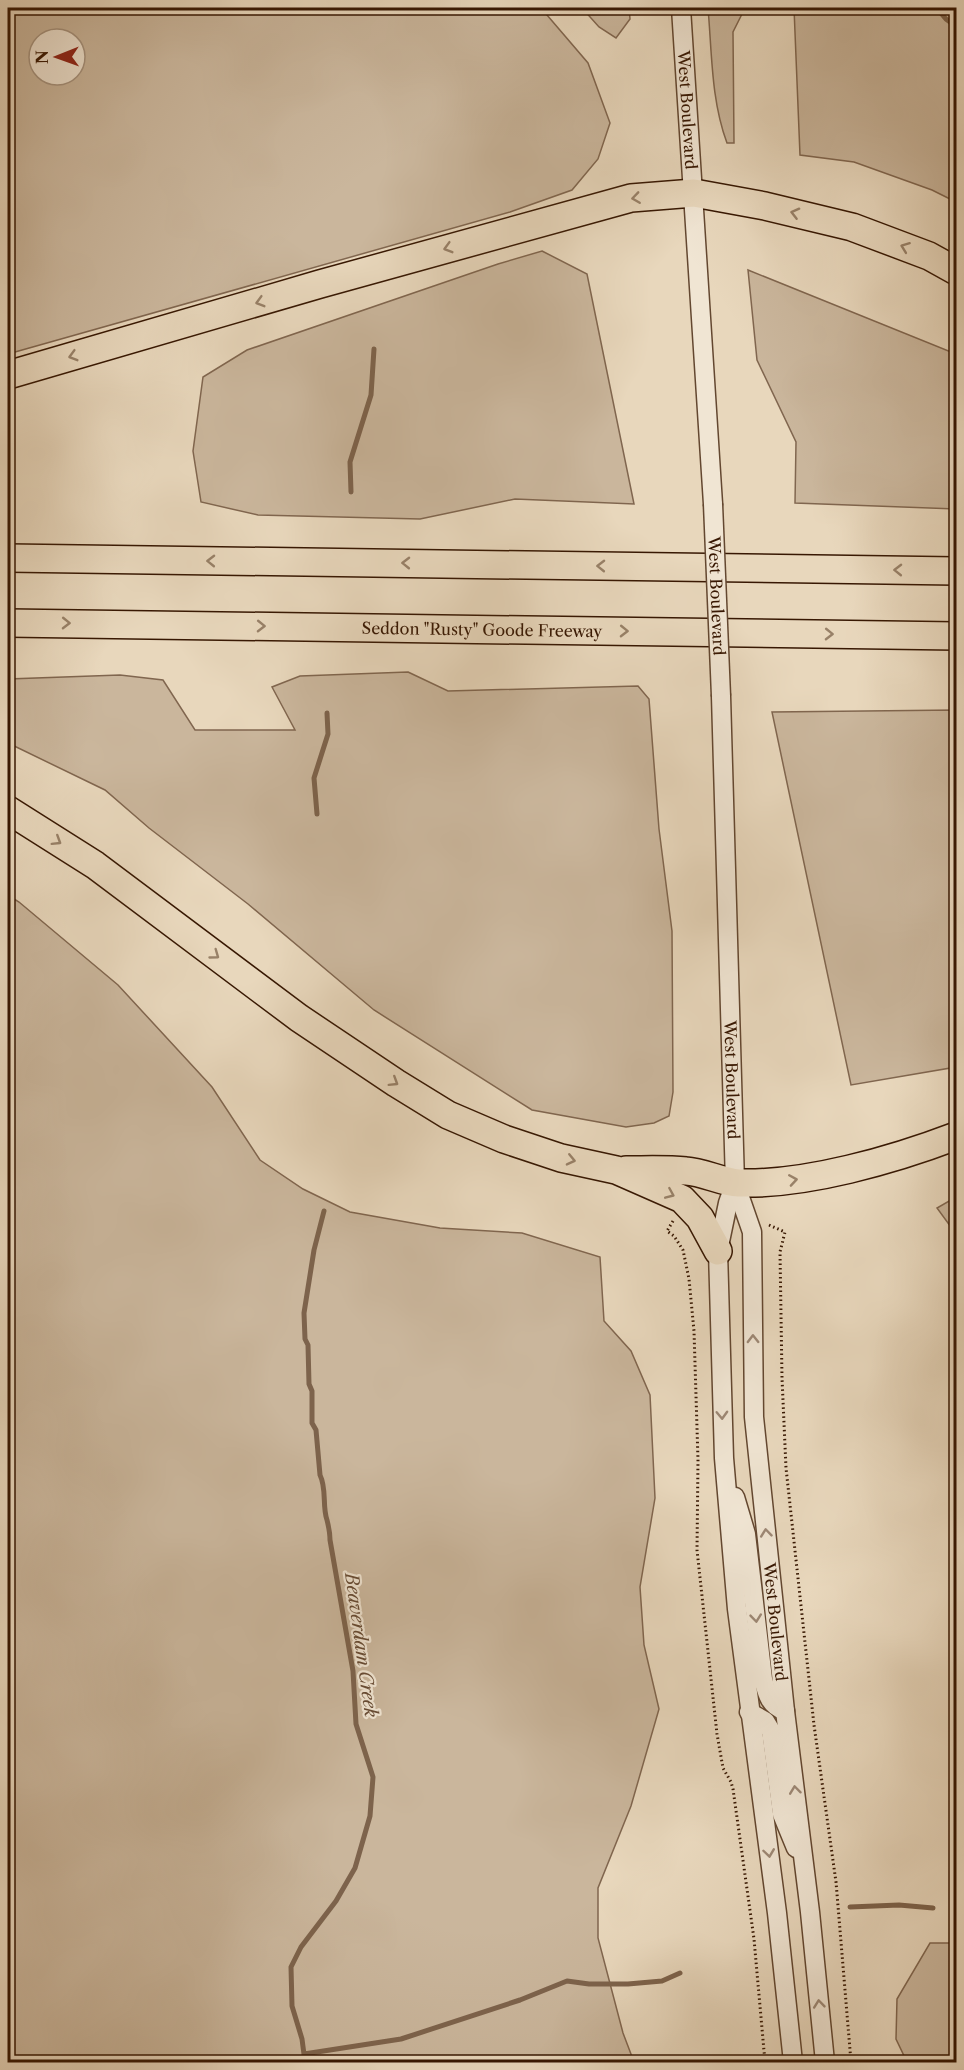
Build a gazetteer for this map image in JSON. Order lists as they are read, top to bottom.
{
  "streets": {
    "highway": ["Seddon \"Rusty\" Goode Freeway"],
    "street": ["West Boulevard"]
  },
  "water": ["Beaverdam Creek"],
  "north": "left"
}
